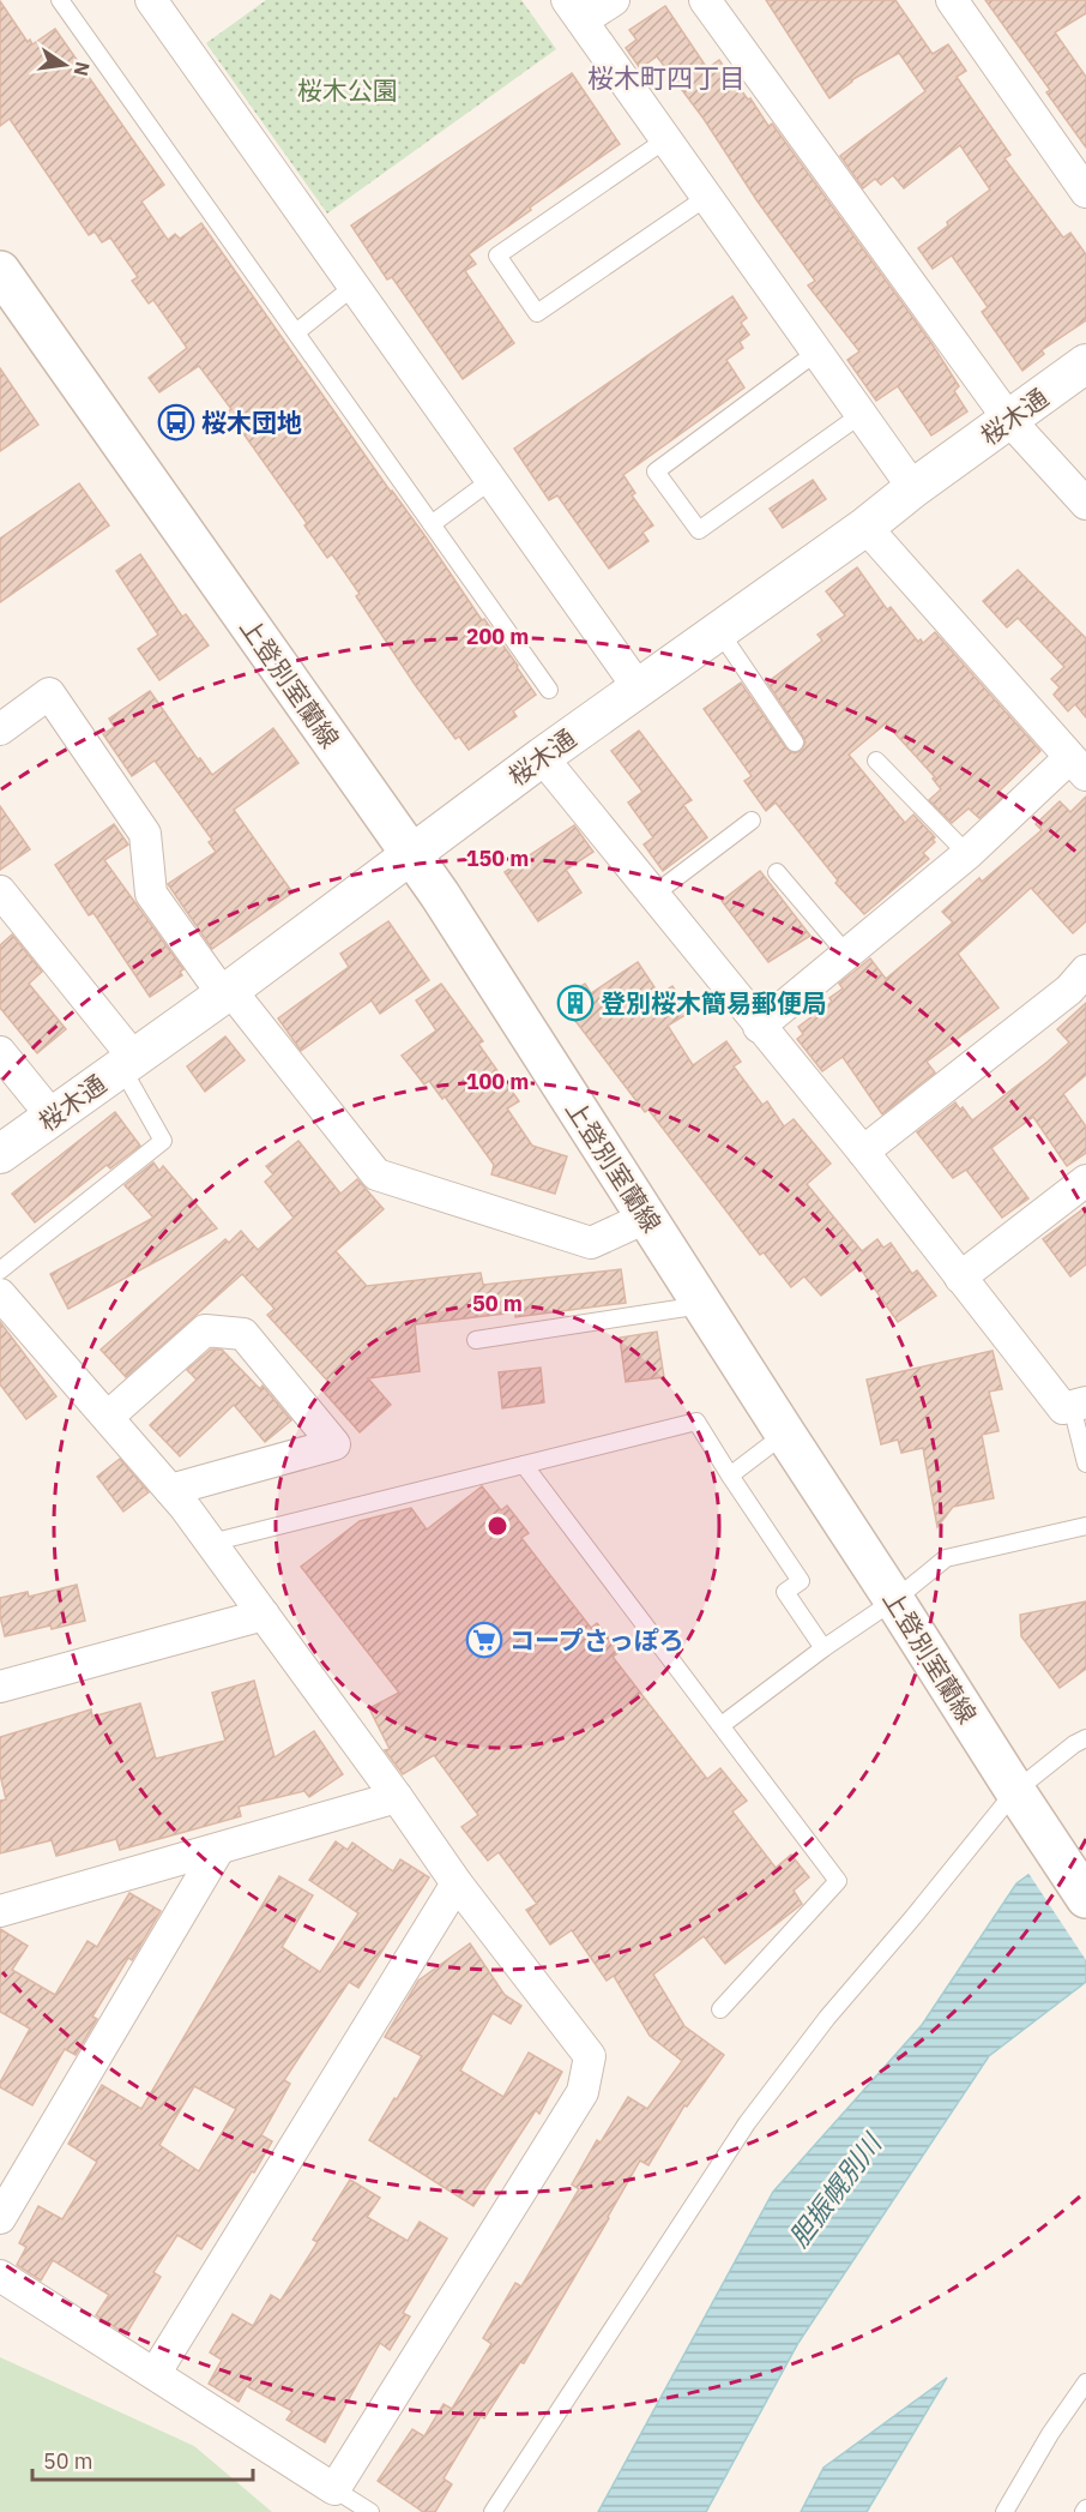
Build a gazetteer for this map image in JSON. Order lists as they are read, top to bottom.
{
  "streets": {
    "main road": ["上登別室蘭線"],
    "street": ["桜木通"]
  },
  "crossings": [
    ["桜木通", "上登別室蘭線"]
  ],
  "districts": ["桜木町四丁目"],
  "water": ["胆振幌別川"],
  "parks": ["桜木公園"],
  "places": {
    "bus stop": ["桜木団地"],
    "building": ["登別桜木簡易郵便局"],
    "supermarket": ["コープさっぽろ"]
  },
  "scale_bar": "50 m",
  "north": "right",
  "rings": [
    "200 m",
    "150 m",
    "100 m",
    "50 m"
  ]
}
